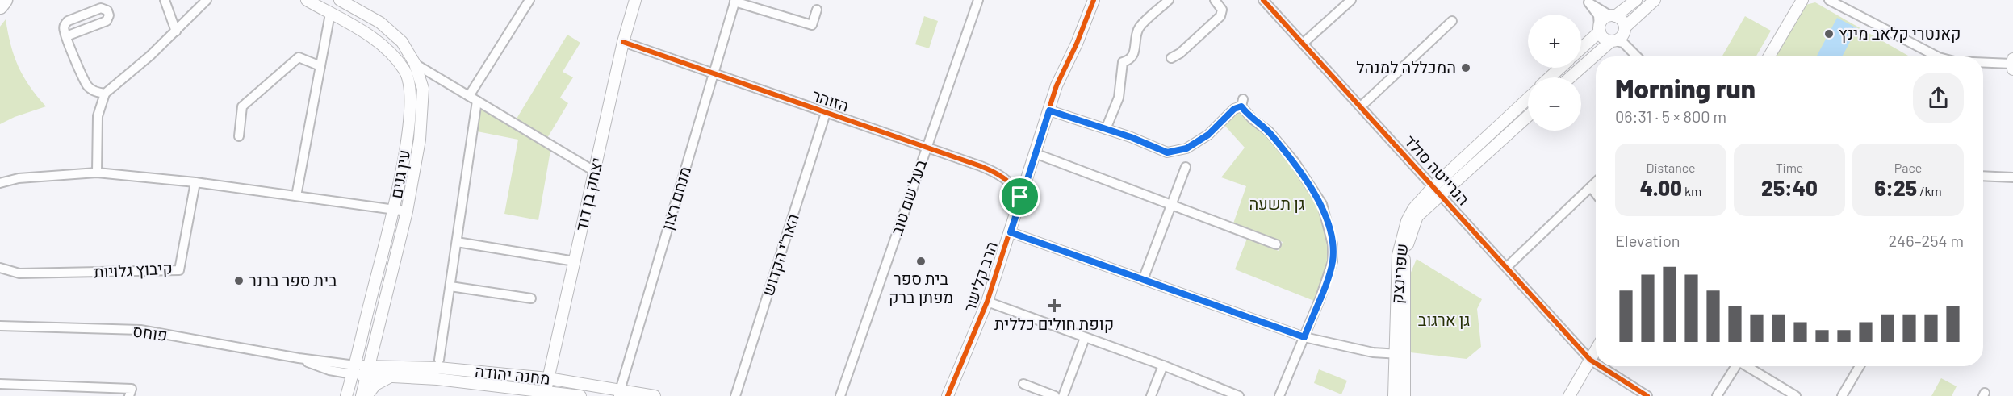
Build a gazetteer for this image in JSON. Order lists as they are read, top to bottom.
{
  "streets": {
    "street": [
      "הזוהר",
      "הנרייטה סולד",
      "עין גנים",
      "יצחק בן דוד",
      "בעל שם טוב",
      "מנחם רצון",
      "האר\"י הקדוש",
      "קיבוץ גלויות",
      "שפרינצק",
      "הרב קלישר",
      "פוחס",
      "מחנה יהודה"
    ]
  },
  "crossings": [
    ["הזוהר", "יצחק בן דוד"],
    ["הזוהר", "בעל שם טוב"],
    ["הזוהר", "מנחם רצון"],
    ["הזוהר", "האר\"י הקדוש"],
    ["הזוהר", "הרב קלישר"],
    ["הנרייטה סולד", "שפרינצק"],
    ["עין גנים", "פוחס"],
    ["עין גנים", "מחנה יהודה"],
    ["יצחק בן דוד", "מחנה יהודה"],
    ["מנחם רצון", "מחנה יהודה"],
    ["פוחס", "מחנה יהודה"]
  ],
  "parks": ["גן תשעה", "גן ארגוב"],
  "places": {
    "other": [
      "קאנטרי קלאב מינץ",
      "המכללה למנהל",
      "בית ספר מפתן ברק",
      "בית ספר ברנר"
    ],
    "health": ["קופת חולים כללית"]
  },
  "page": {
    "map_buttons": ["+", "−"],
    "heading": ["Morning run", "06:31 · 5 × 800 m"],
    "stats": [
      ["Distance", "4.00 km"],
      ["Time", "25:40"],
      ["Pace", "6:25 /km"]
    ],
    "chart": ["Elevation", "246–254 m"]
  }
}
